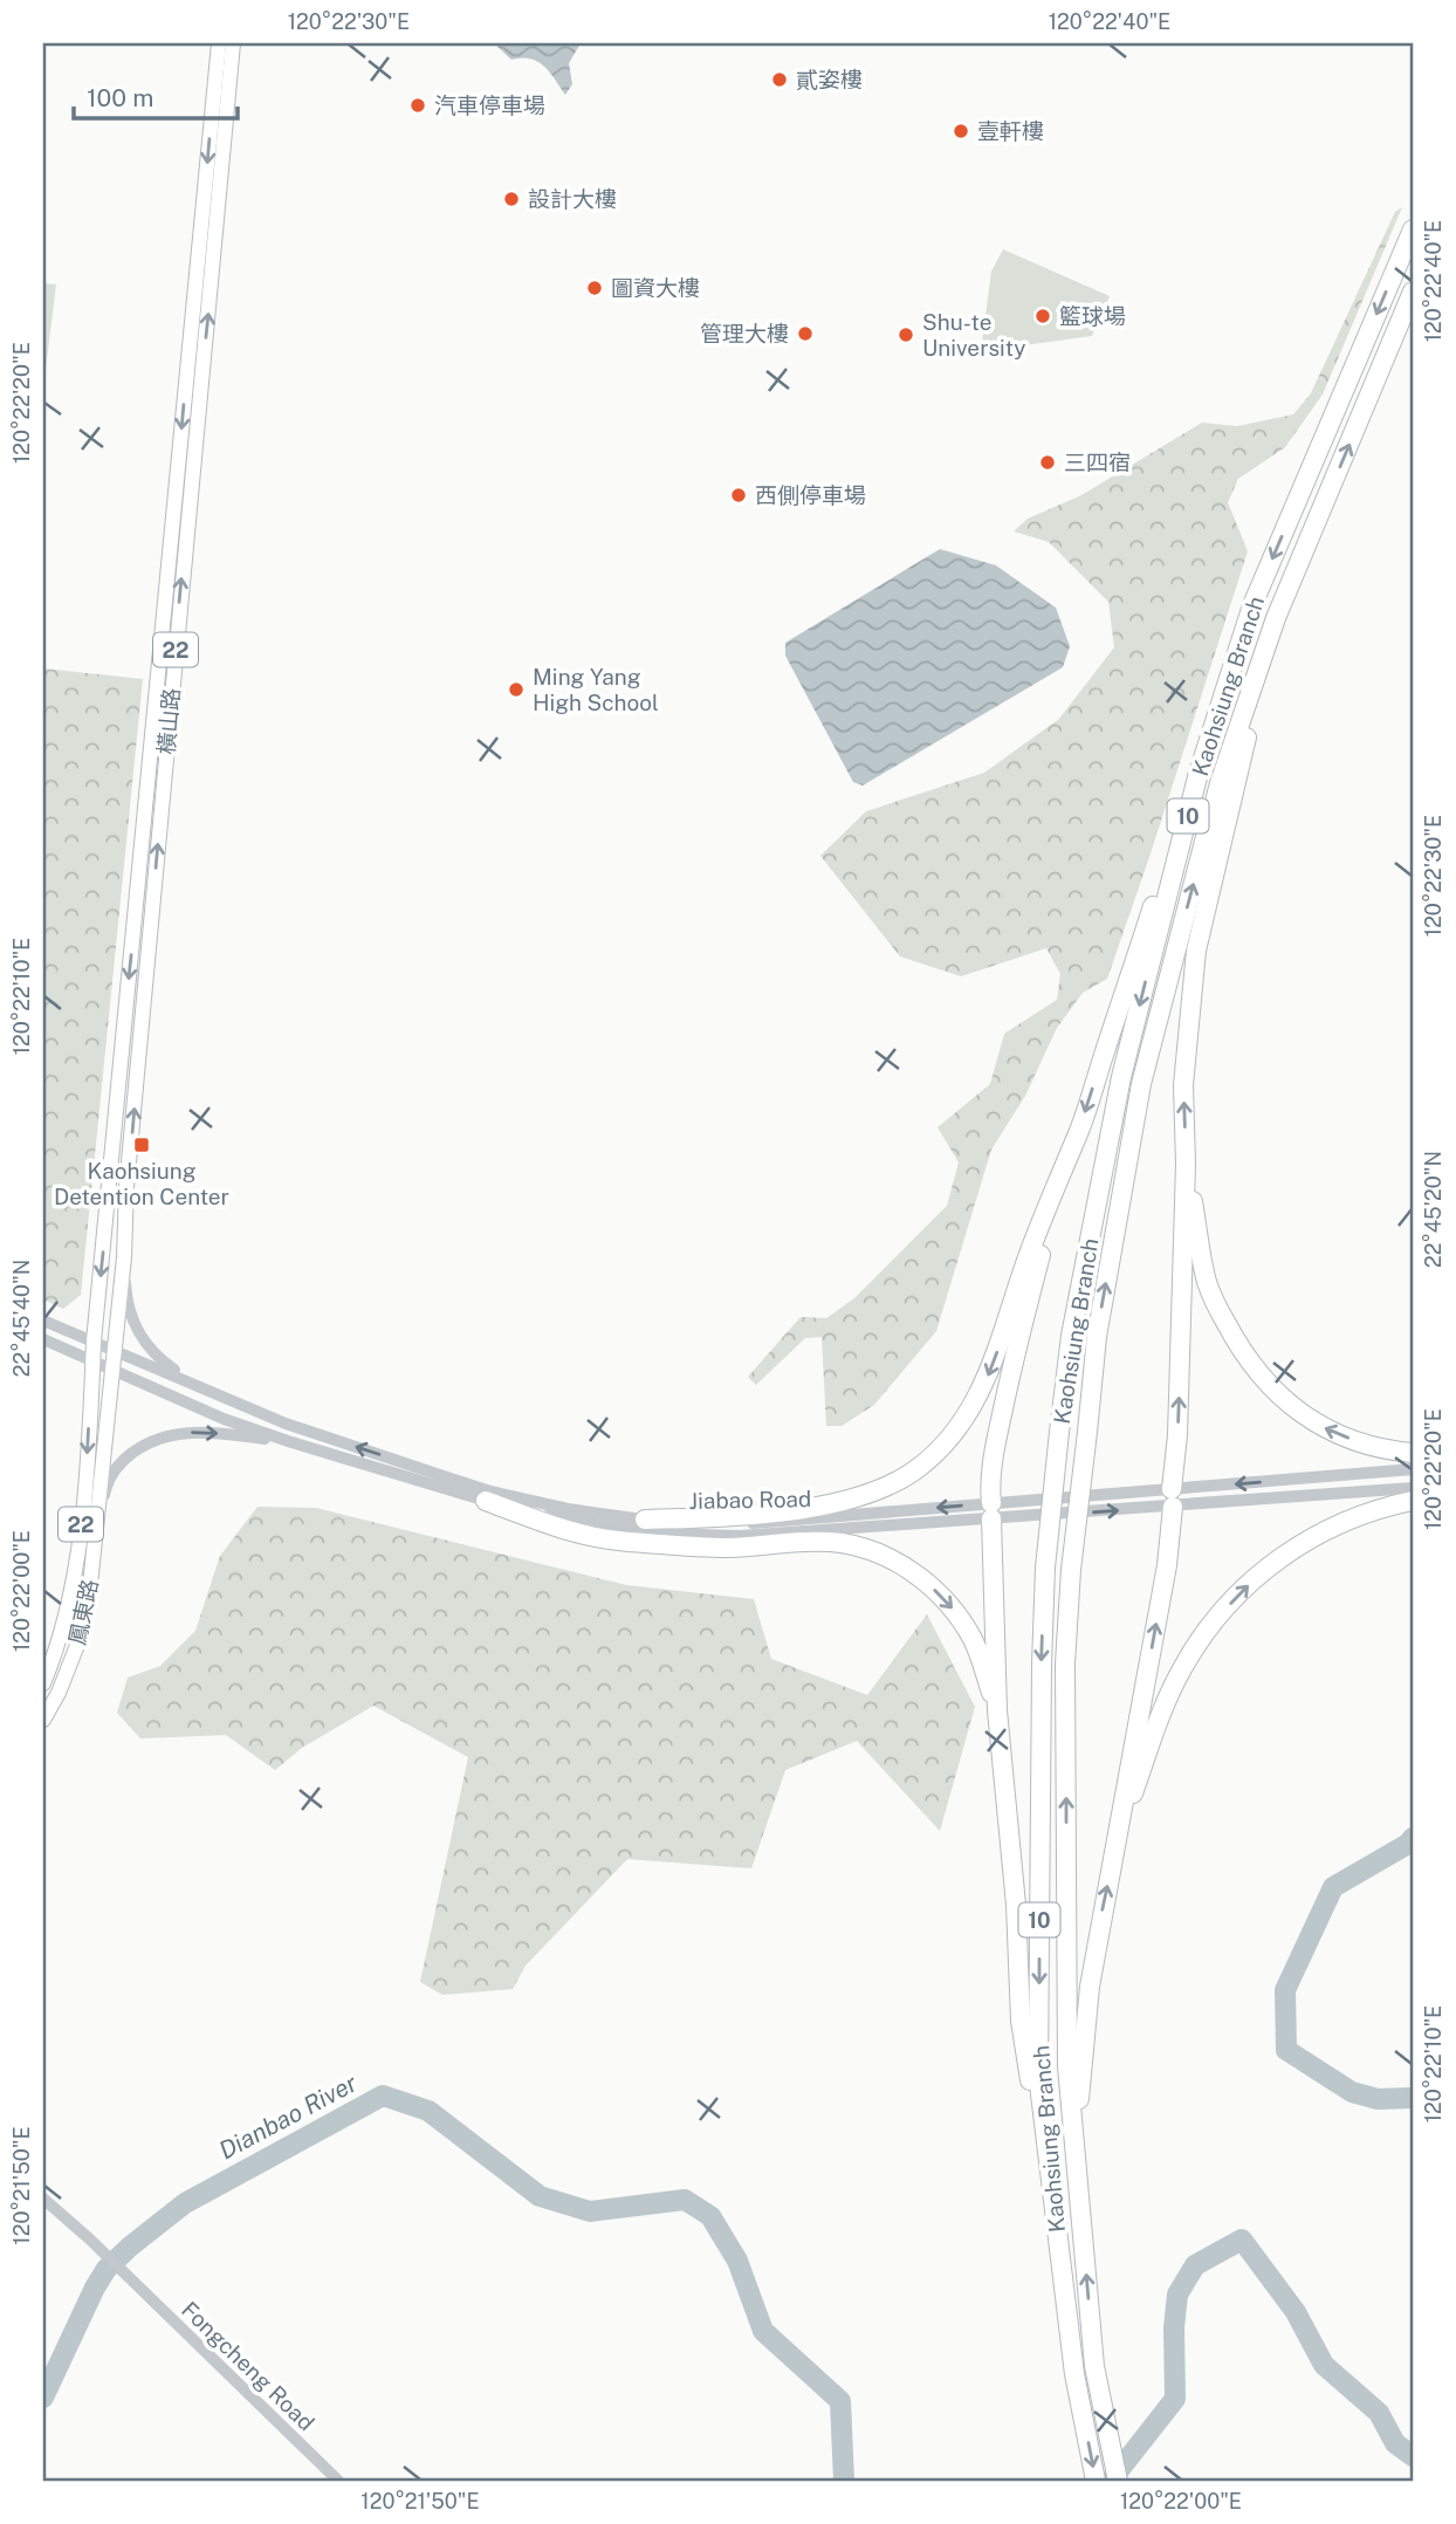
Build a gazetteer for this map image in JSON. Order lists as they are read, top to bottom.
{
  "streets": {
    "highway": ["Kaohsiung Branch", "10"],
    "main road": ["22", "橫山路", "鳳東路"],
    "street": ["Jiabao Road", "Fongcheng Road"]
  },
  "crossings": [
    ["橫山路", "Jiabao Road"],
    ["橫山路", "鳳東路"],
    ["Jiabao Road", "鳳東路"]
  ],
  "water": ["Dianbao River"],
  "places": {
    "other": [
      "貳姿樓",
      "汽車停車場",
      "壹軒樓",
      "設計大樓",
      "圖資大樓",
      "籃球場",
      "管理大樓",
      "Shu-te University",
      "三四宿",
      "西側停車場",
      "Ming Yang High School"
    ],
    "transit": ["Kaohsiung Detention Center"]
  },
  "scale_bar": "100 m",
  "coordinates": [
    "120°22'30\"E",
    "120°22'40\"E",
    "120°22'20\"E",
    "120°22'10\"E",
    "22°45'20\"N",
    "22°45'40\"N",
    "120°22'00\"E",
    "120°21'50\"E"
  ]
}
